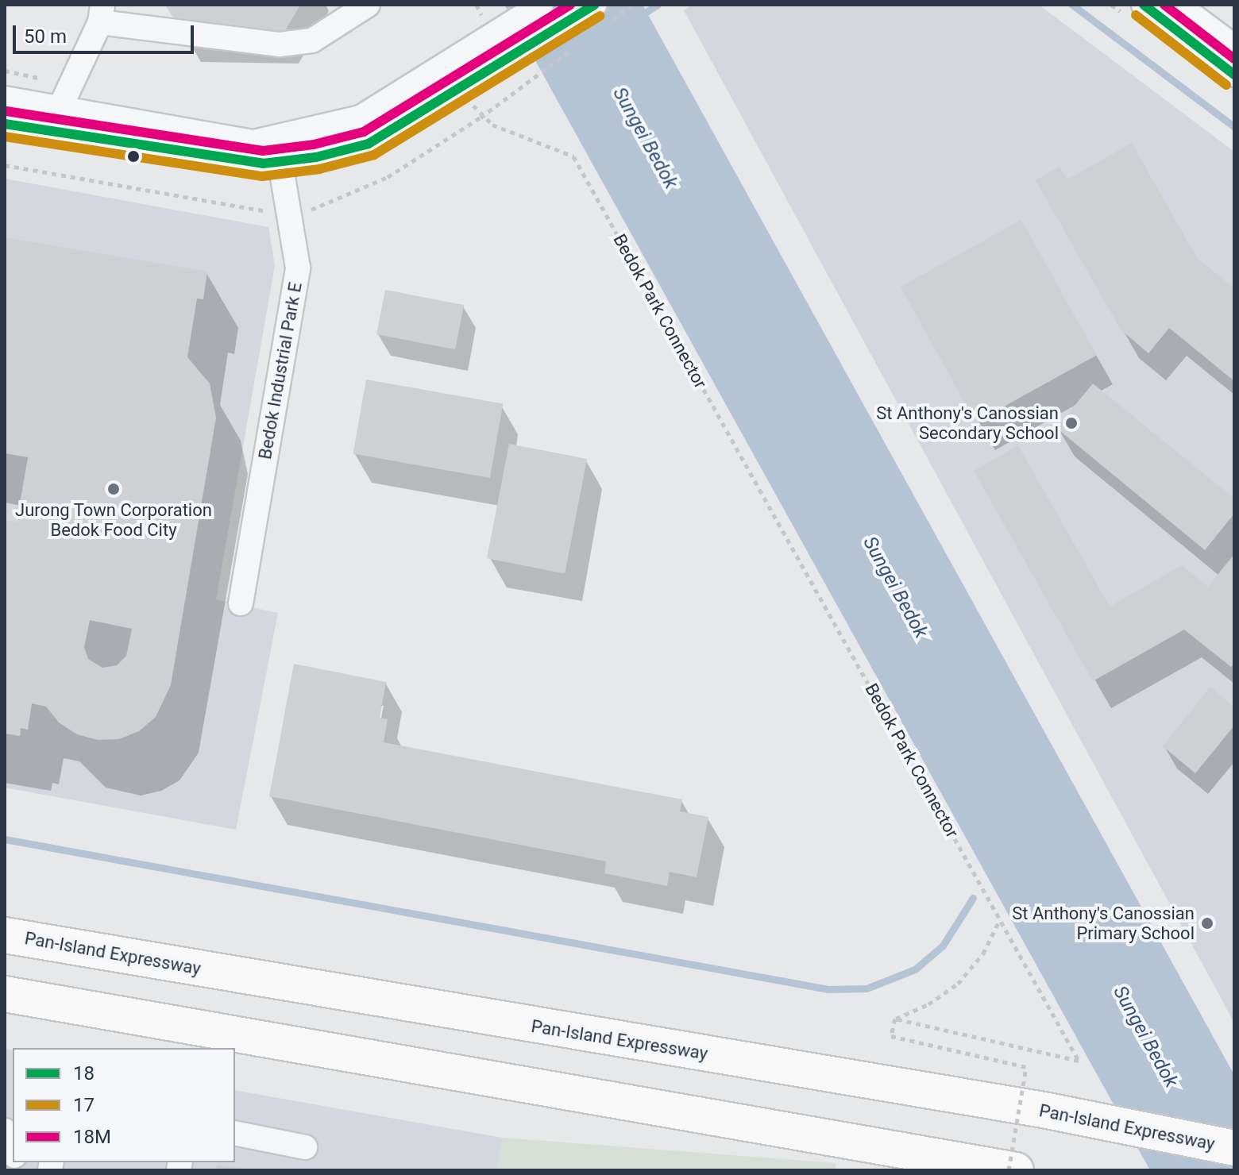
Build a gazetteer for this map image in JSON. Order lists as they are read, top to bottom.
{
  "streets": {
    "highway": ["Pan-Island Expressway"],
    "street": ["Bedok Industrial Park E"],
    "path": ["Bedok Park Connector"]
  },
  "water": ["Sungei Bedok"],
  "places": ["St Anthony's Canossian Secondary School", "Jurong Town Corporation Bedok Food City", "St Anthony's Canossian Primary School"],
  "lines": ["transit line 18", "transit line 18M", "transit line 17"],
  "legend": ["18", "17", "18M"],
  "scale_bar": "50 m"
}
